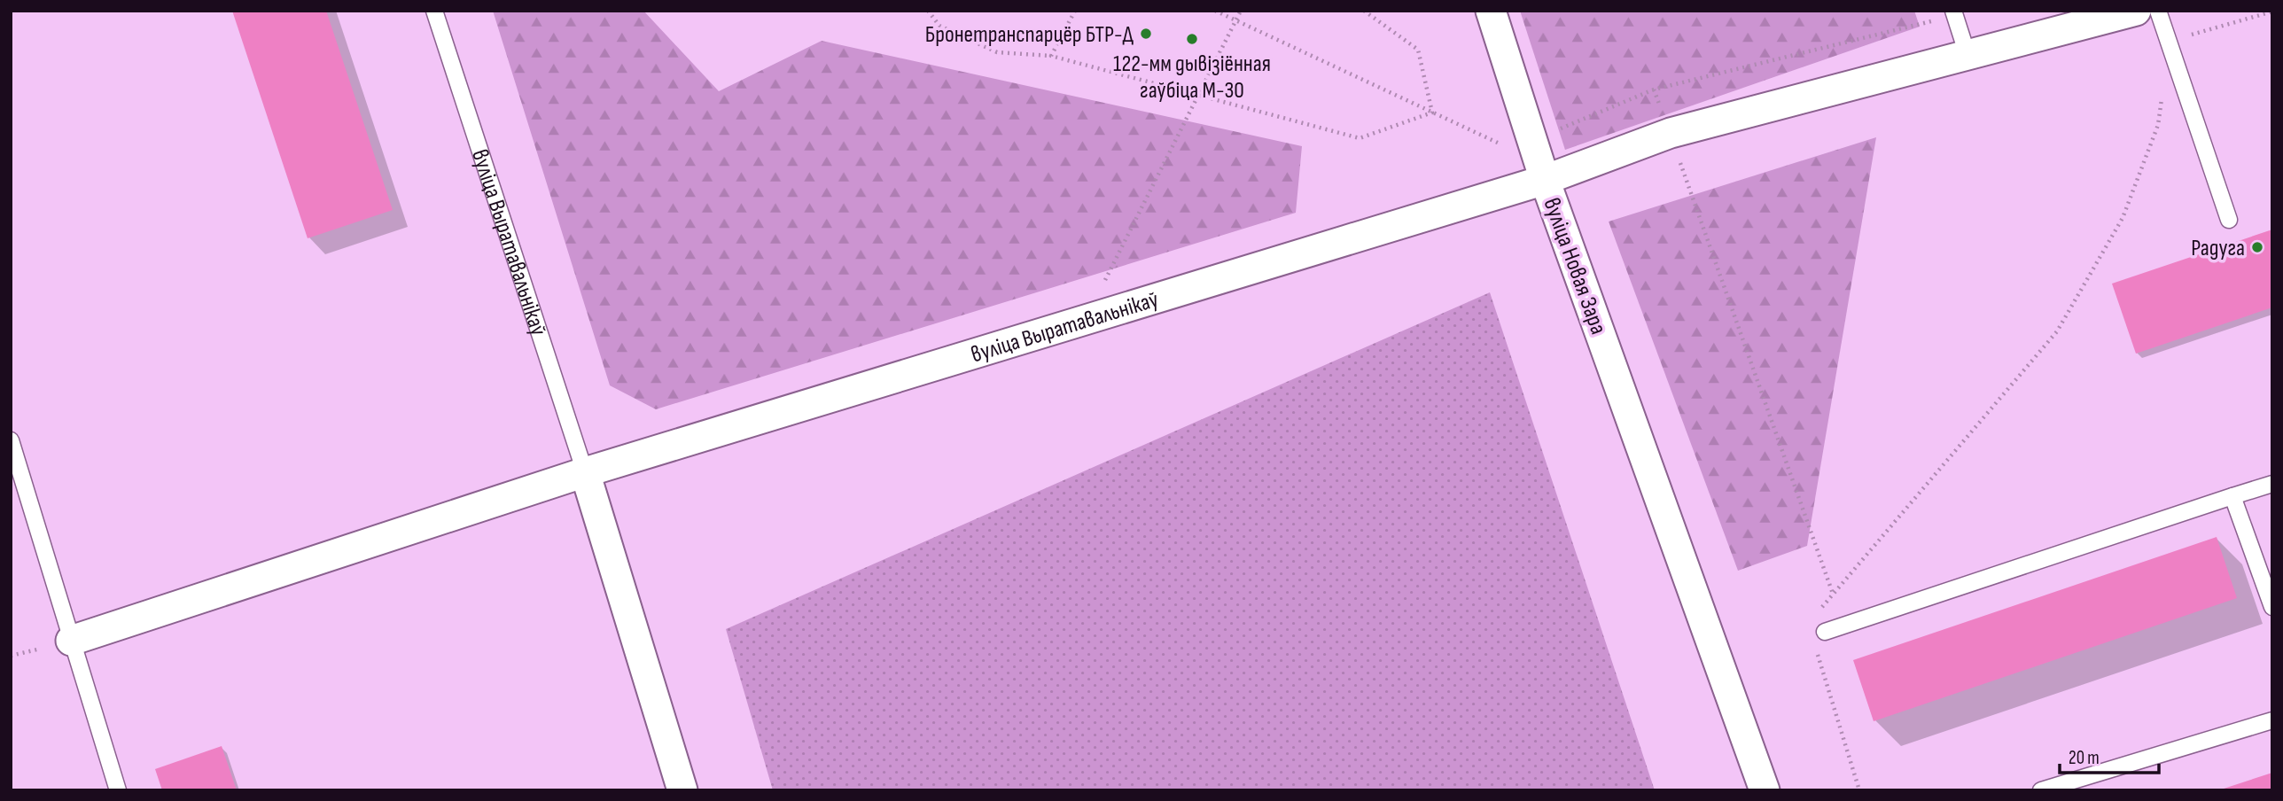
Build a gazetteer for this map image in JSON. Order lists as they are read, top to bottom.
{
  "streets": {
    "street": ["вуліца Выратавальнікаў", "вуліца Новая Зара"]
  },
  "crossings": [
    ["вуліца Выратавальнікаў", "вуліца Новая Зара"]
  ],
  "places": ["Бронетранспарцёр БТР-Д", "122-мм дывізіённая гаўбіца М-30", "Радуга"],
  "scale_bar": "20 m"
}
